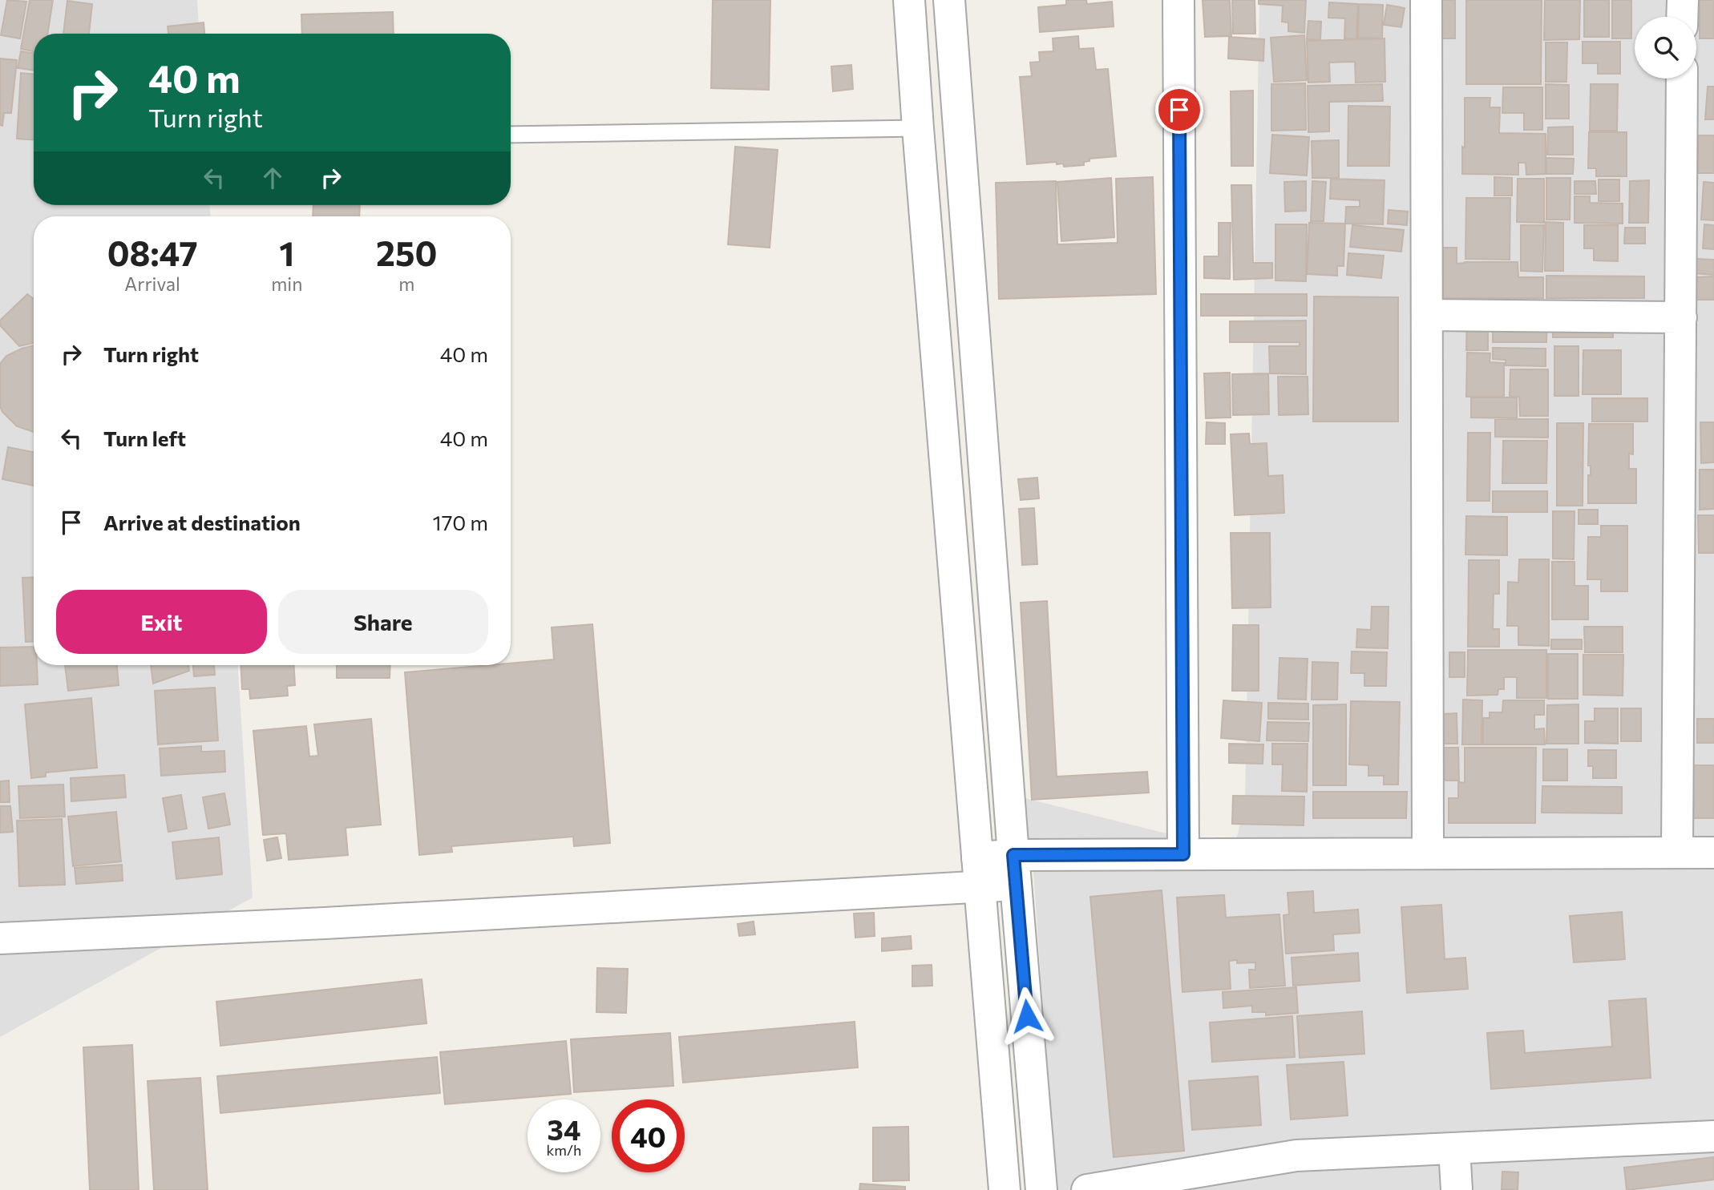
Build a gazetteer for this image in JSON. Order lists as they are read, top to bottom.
{
  "page": {
    "turn": ["40 m", "Turn right"],
    "eta": [
      "08:47",
      "Arrival",
      "1",
      "min",
      "250",
      "m"
    ],
    "list": [
      {
        "name": "Turn right",
        "value": "40 m"
      },
      {
        "name": "Turn left",
        "value": "40 m"
      },
      {
        "name": "Arrive at destination",
        "value": "170 m"
      }
    ],
    "buttons": ["Exit", "Share"],
    "speed": "34 km/h",
    "limit": "40"
  }
}
